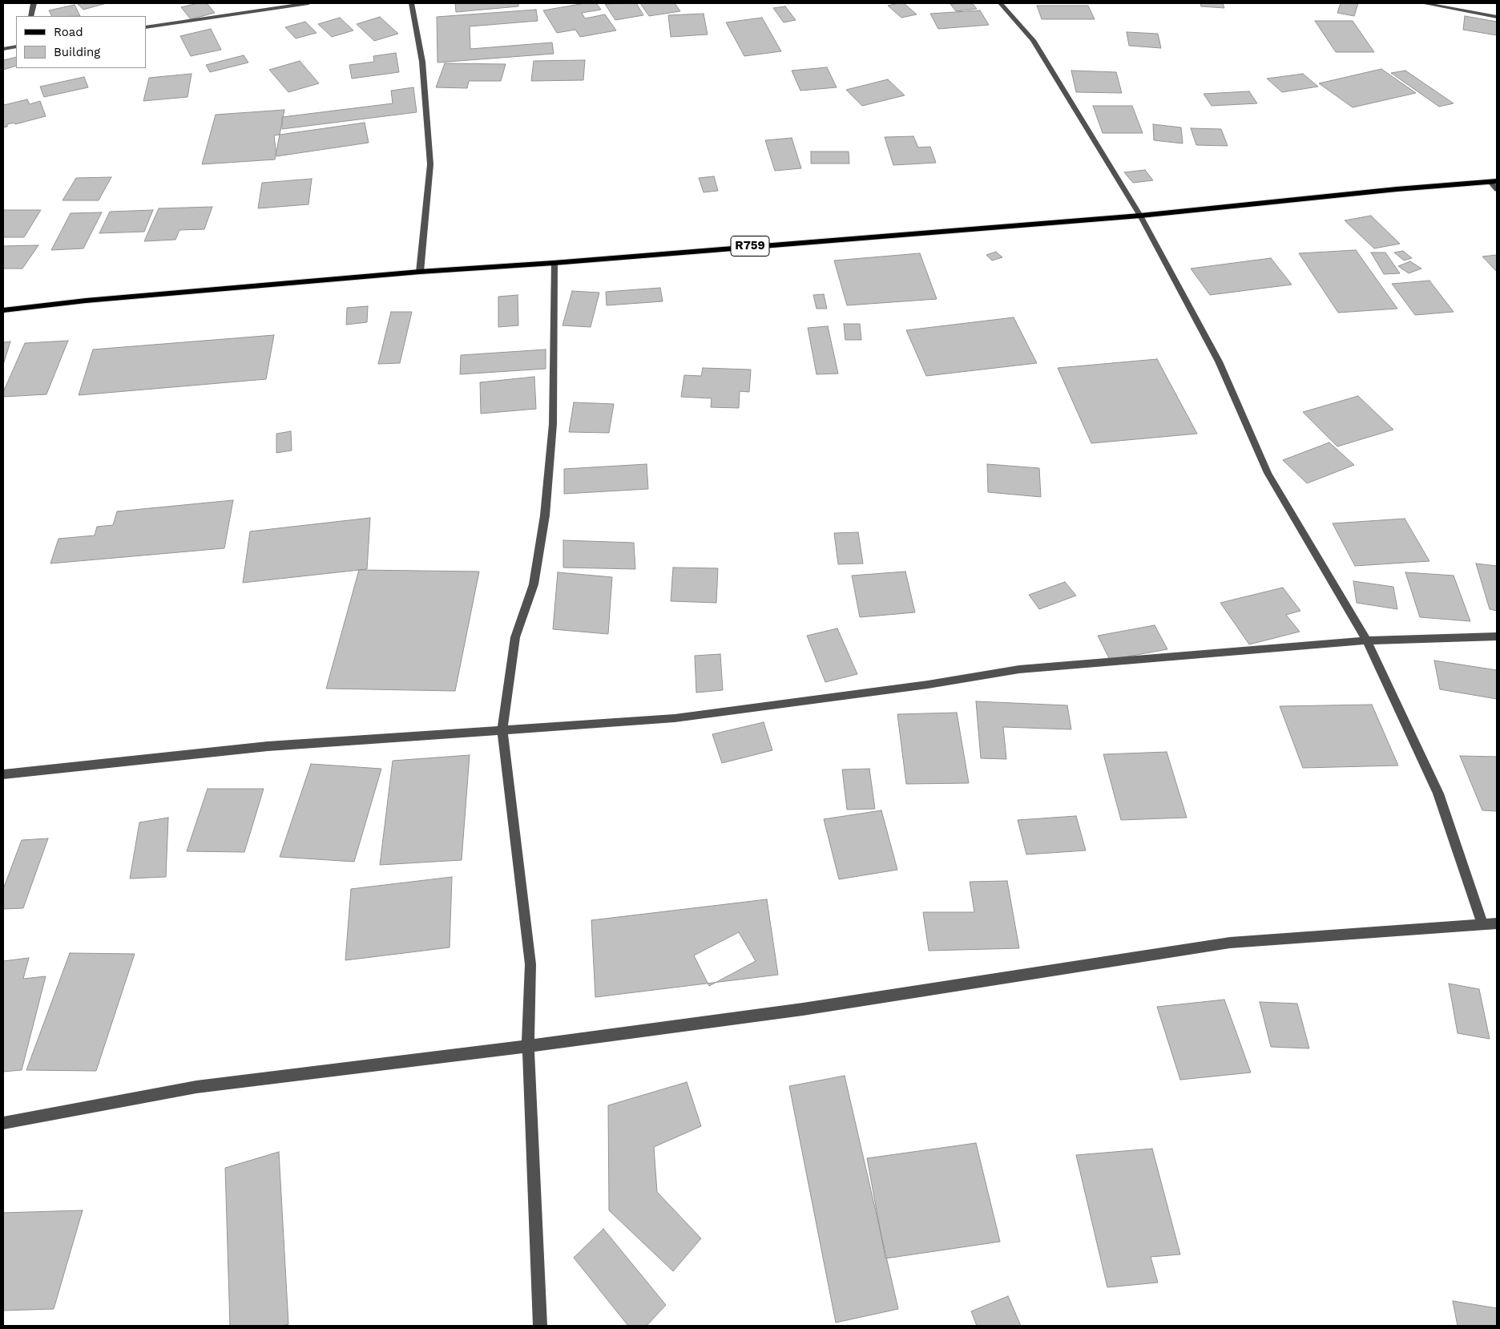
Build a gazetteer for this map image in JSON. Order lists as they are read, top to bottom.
{
  "streets": {
    "main road": ["R759"]
  },
  "legend": ["Road", "Building"]
}
